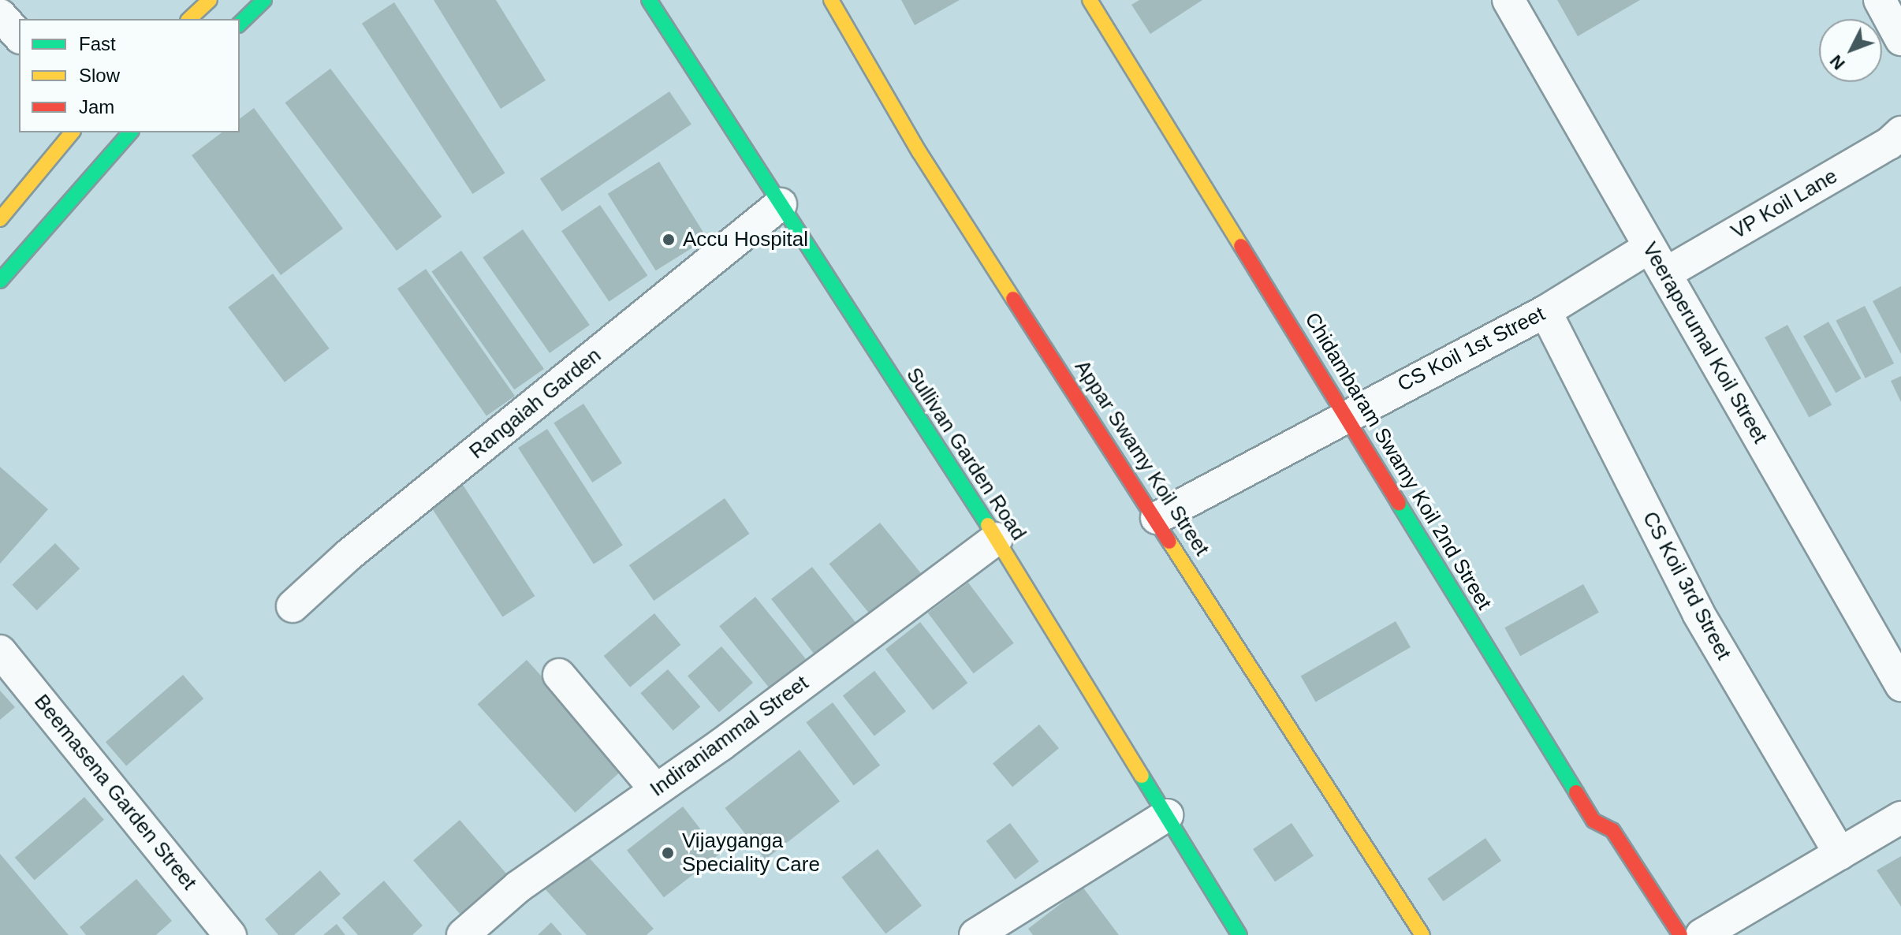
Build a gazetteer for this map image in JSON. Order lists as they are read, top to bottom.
{
  "streets": {
    "street": [
      "VP Koil Lane",
      "Veeraperumal Koil Street",
      "CS Koil 1st Street",
      "Rangaiah Garden",
      "Sullivan Garden Road",
      "Appar Swamy Koil Street",
      "Chidambaram Swamy Koil 2nd Street",
      "CS Koil 3rd Street",
      "Indiraniammal Street",
      "Beemasena Garden Street"
    ]
  },
  "crossings": [
    ["VP Koil Lane", "Veeraperumal Koil Street"],
    ["Veeraperumal Koil Street", "CS Koil 1st Street"],
    ["CS Koil 1st Street", "Appar Swamy Koil Street"],
    ["CS Koil 1st Street", "Chidambaram Swamy Koil 2nd Street"],
    ["CS Koil 1st Street", "CS Koil 3rd Street"],
    ["Rangaiah Garden", "Sullivan Garden Road"],
    ["Sullivan Garden Road", "Indiraniammal Street"]
  ],
  "places": ["Accu Hospital", "Vijayganga Speciality Care"],
  "legend": ["Fast", "Slow", "Jam"],
  "north": "bottom left"
}
